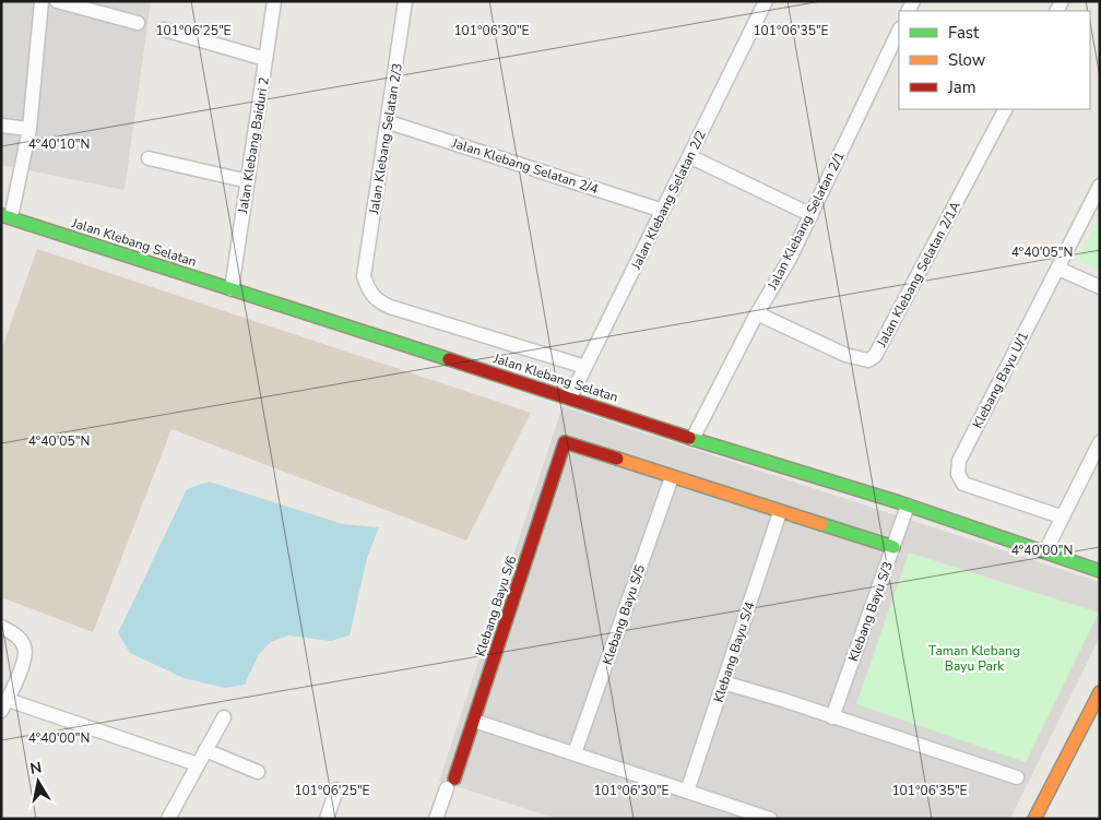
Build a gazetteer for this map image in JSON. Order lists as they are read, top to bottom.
{
  "streets": {
    "street": [
      "Jalan Klebang Selatan 2/3",
      "Jalan Klebang Baiduri 2",
      "Jalan Klebang Selatan 2/4",
      "Jalan Klebang Selatan 2/2",
      "Jalan Klebang Selatan 2/1",
      "Jalan Klebang Selatan",
      "Jalan Klebang Selatan 2/1A",
      "Klebang Bayu U/1",
      "Klebang Bayu S/6",
      "Klebang Bayu S/3",
      "Klebang Bayu S/5",
      "Klebang Bayu S/4"
    ]
  },
  "crossings": [
    ["Jalan Klebang Selatan 2/3", "Jalan Klebang Selatan 2/4"],
    ["Jalan Klebang Selatan 2/3", "Jalan Klebang Selatan 2/2"],
    ["Jalan Klebang Baiduri 2", "Jalan Klebang Selatan"],
    ["Jalan Klebang Selatan 2/4", "Jalan Klebang Selatan 2/2"],
    ["Jalan Klebang Selatan 2/2", "Jalan Klebang Selatan"],
    ["Jalan Klebang Selatan 2/1", "Jalan Klebang Selatan"],
    ["Jalan Klebang Selatan 2/1", "Jalan Klebang Selatan 2/1A"],
    ["Jalan Klebang Selatan", "Klebang Bayu S/3"],
    ["Klebang Bayu S/6", "Klebang Bayu S/5"]
  ],
  "parks": ["Taman Klebang Bayu Park"],
  "legend": ["Fast", "Slow", "Jam"],
  "north": "top",
  "coordinates": [
    "101°06'25\"E",
    "101°06'30\"E",
    "101°06'35\"E",
    "4°40'10\"N",
    "4°40'05\"N",
    "4°40'00\"N"
  ]
}
